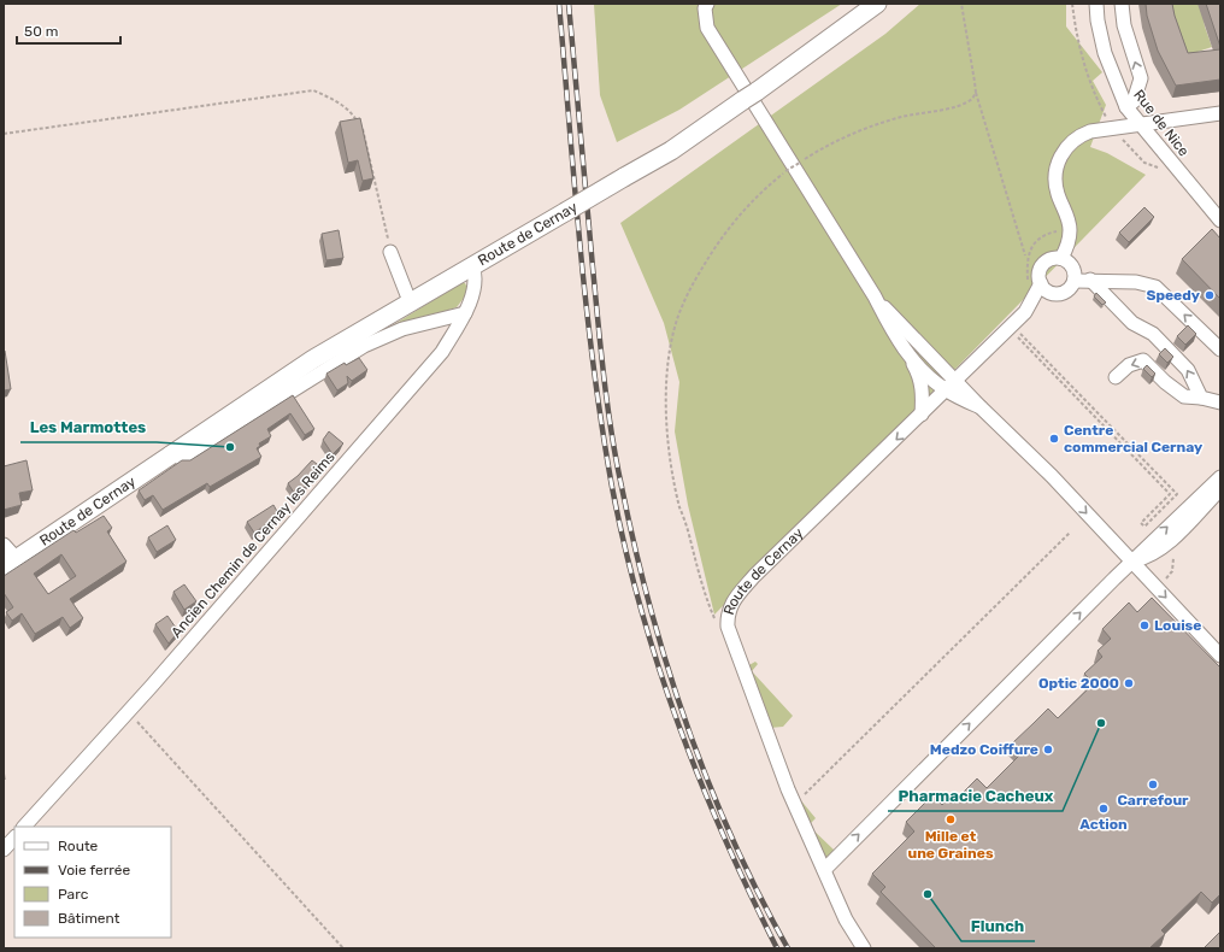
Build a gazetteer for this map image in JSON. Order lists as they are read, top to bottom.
{
  "streets": {
    "main road": ["Route de Cernay"],
    "street": ["Rue de Nice", "Ancien Chemin de Cernay les Reims"]
  },
  "crossings": [
    ["Route de Cernay", "Ancien Chemin de Cernay les Reims"]
  ],
  "places": [
    "Speedy",
    "Centre commercial Cernay",
    "Les Marmottes",
    "Louise",
    "Optic 2000",
    "Pharmacie Cacheux",
    "Medzo Coiffure",
    "Carrefour",
    "Action",
    "Mille et une Graines",
    "Flunch"
  ],
  "legend": [
    "Route",
    "Voie ferrée",
    "Parc",
    "Bâtiment"
  ],
  "scale_bar": "50 m"
}
